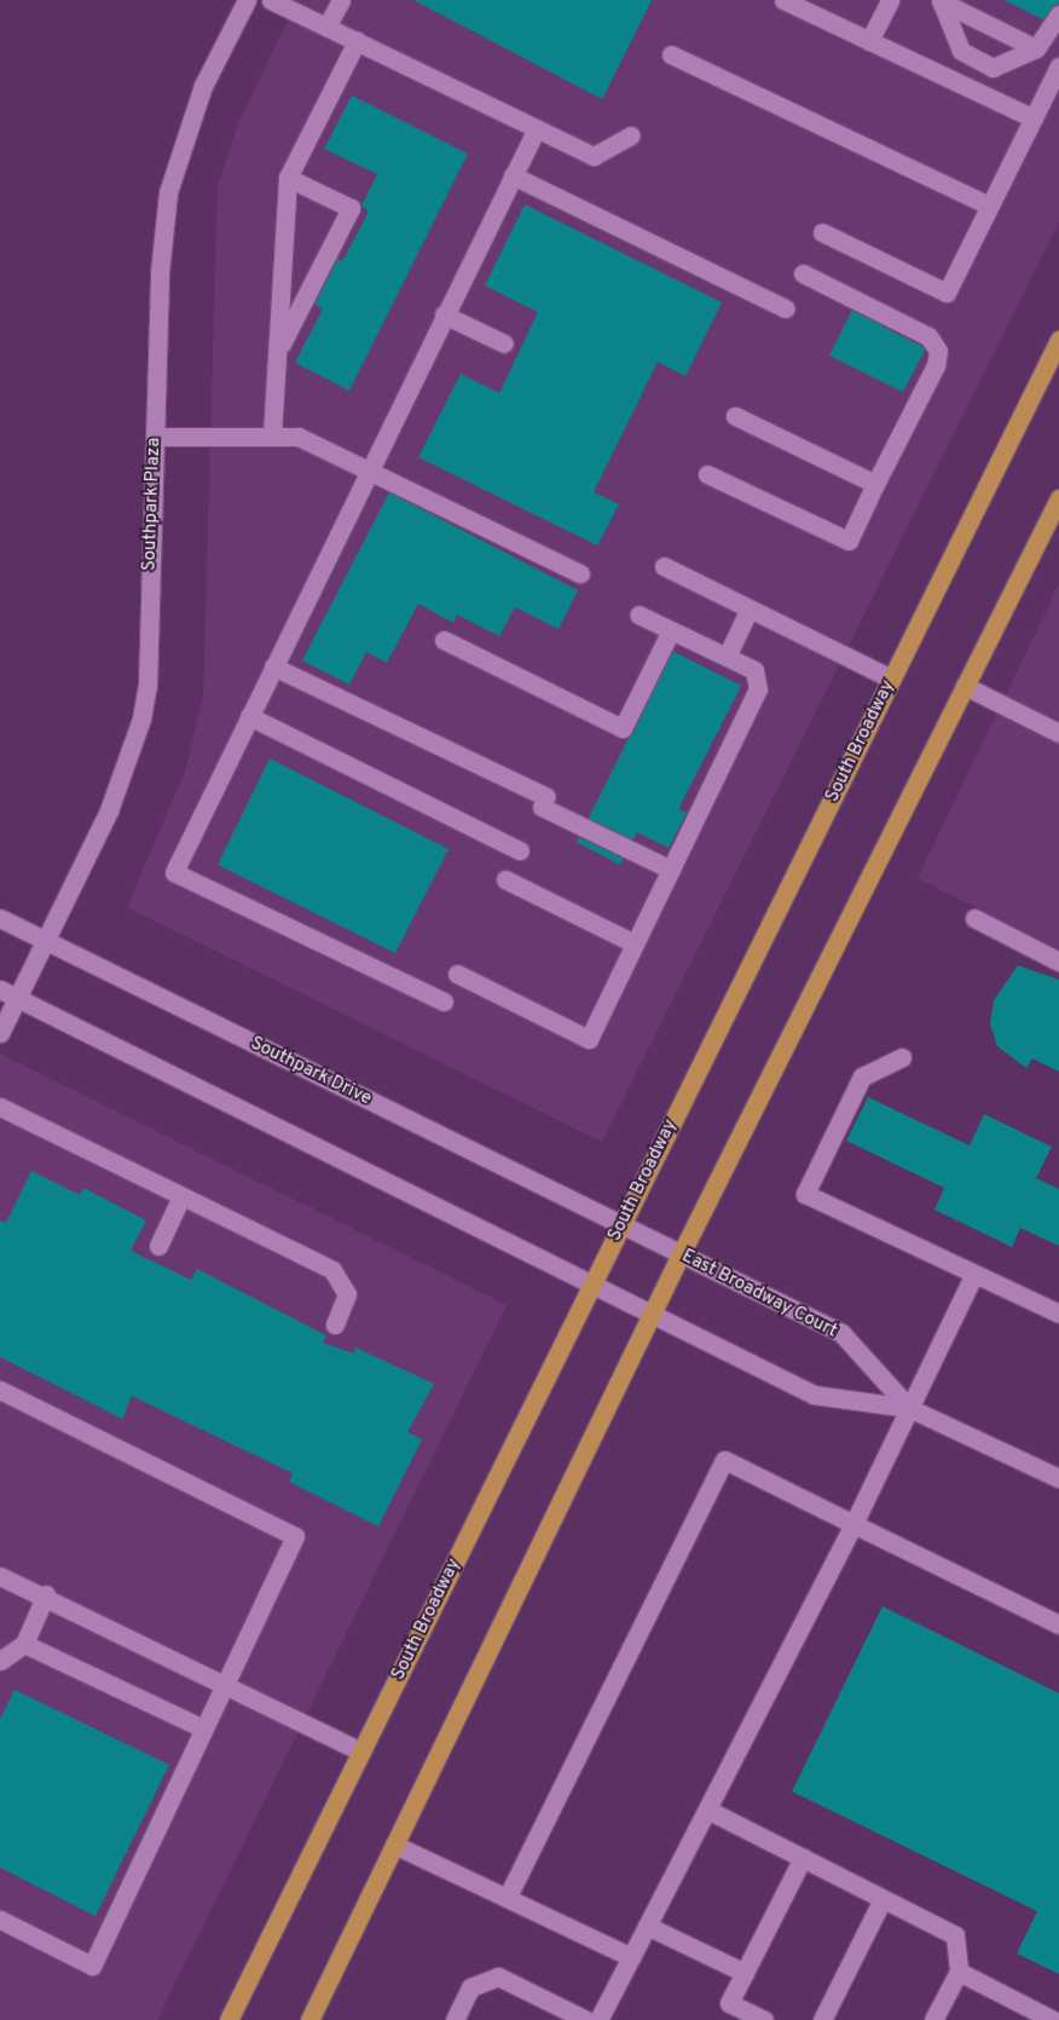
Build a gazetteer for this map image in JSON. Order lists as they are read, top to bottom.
{
  "streets": {
    "main road": ["South Broadway"],
    "street": ["Southpark Plaza", "Southpark Drive", "East Broadway Court"]
  },
  "crossings": [
    ["Southpark Plaza", "Southpark Drive"],
    ["South Broadway", "Southpark Drive"],
    ["South Broadway", "East Broadway Court"],
    ["Southpark Drive", "East Broadway Court"]
  ]
}
